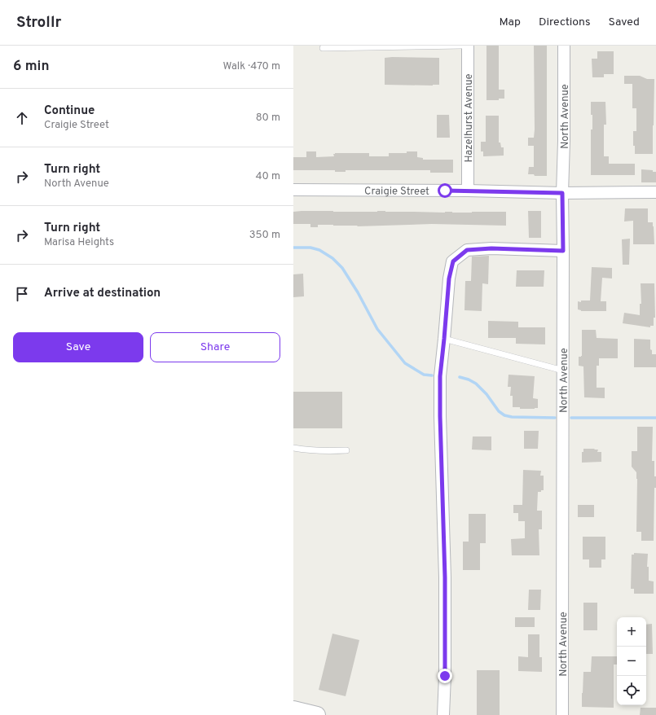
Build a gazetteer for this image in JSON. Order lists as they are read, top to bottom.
{
  "streets": {
    "street": ["North Avenue", "Hazelhurst Avenue", "Craigie Street"]
  },
  "crossings": [
    ["North Avenue", "Craigie Street"],
    ["Hazelhurst Avenue", "Craigie Street"]
  ],
  "page": {
    "header": "Strollr",
    "nav": ["Map", "Directions", "Saved"],
    "heading": ["6 min", "Walk · 470 m"],
    "list": [
      ["Continue", "Craigie Street", "80 m"],
      ["Turn right", "North Avenue", "40 m"],
      ["Turn right", "Marisa Heights", "350 m"],
      "Arrive at destination"
    ],
    "buttons": ["Save", "Share"],
    "map_buttons": ["+", "−"]
  }
}
